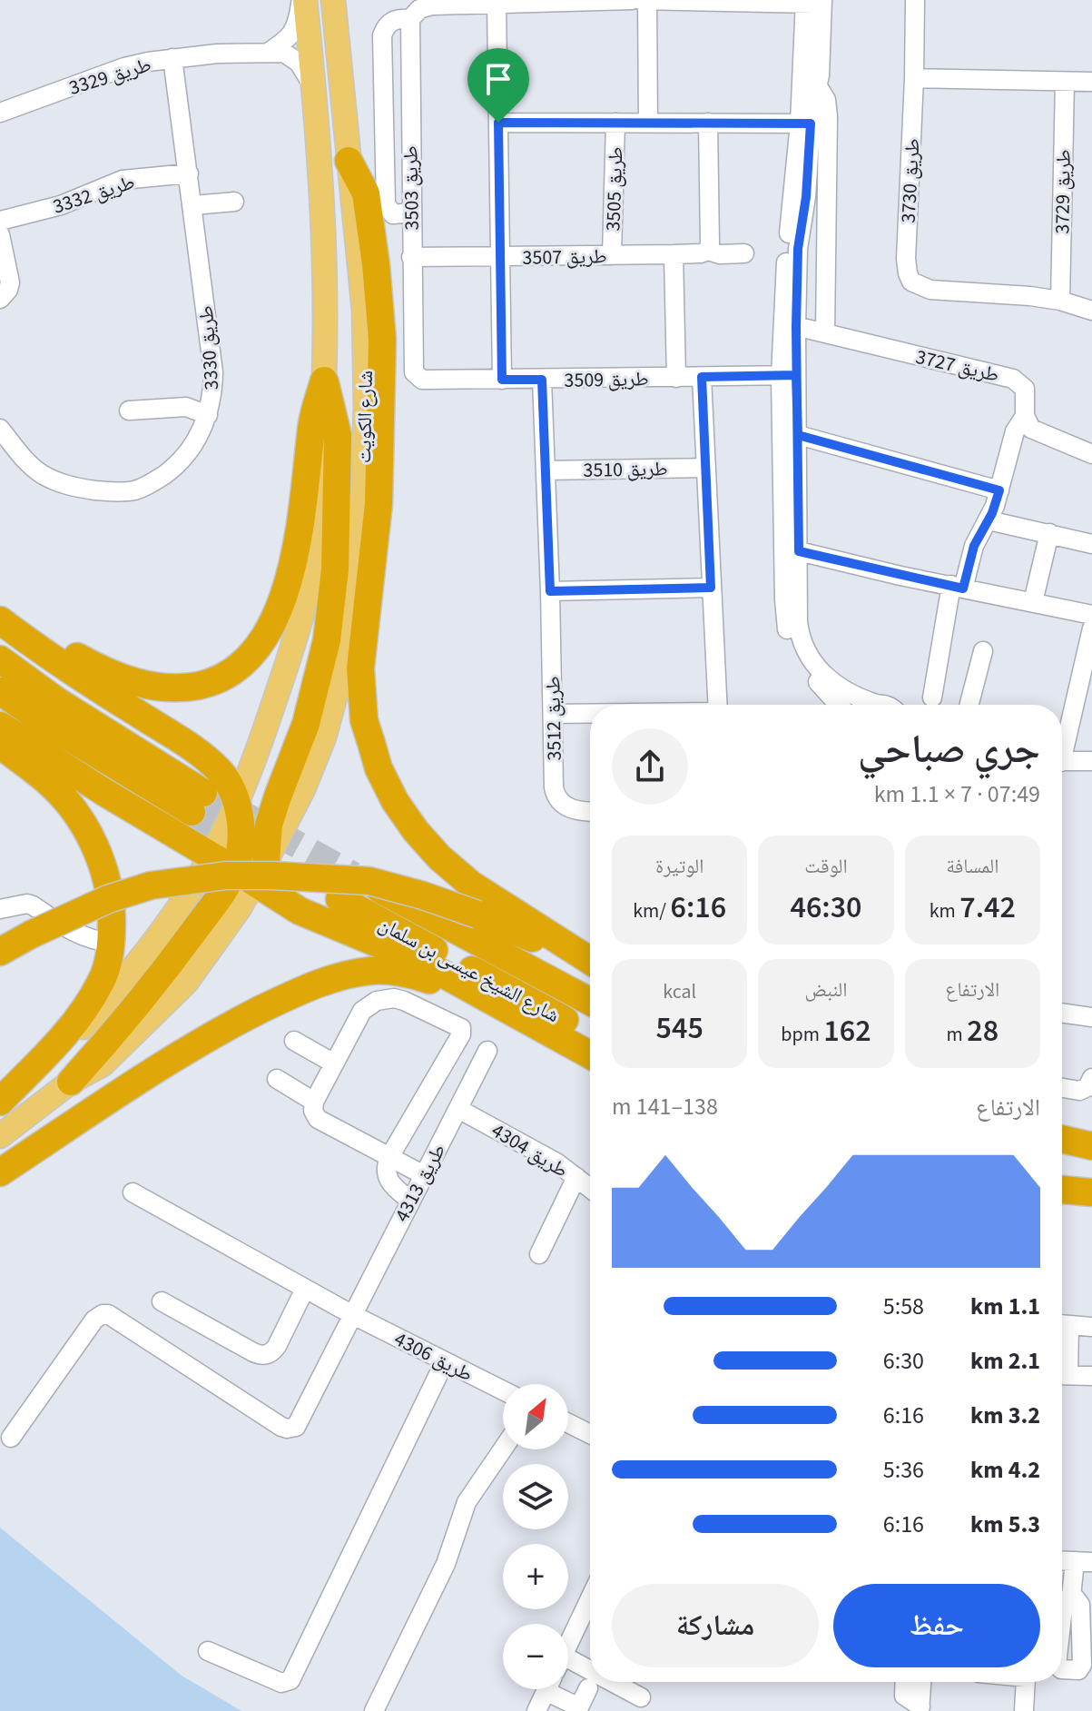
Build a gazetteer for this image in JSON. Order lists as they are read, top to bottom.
{
  "streets": {
    "highway": ["شارع الشيخ عيسى بن سلمان"],
    "main road": ["شارع الكويت"],
    "street": [
      "طريق 3329",
      "طريق 3730",
      "طريق 3503",
      "طريق 3505",
      "طريق 3729",
      "طريق 3332",
      "طريق 3507",
      "طريق 3330",
      "طريق 3727",
      "طريق 3509",
      "طريق 3510",
      "طريق 3512",
      "طريق 4304",
      "طريق 4313",
      "طريق 4306"
    ]
  },
  "crossings": [
    ["طريق 3329", "طريق 3330"],
    ["طريق 3329", "شارع الكويت"],
    ["طريق 3730", "طريق 3729"],
    ["طريق 3503", "طريق 3507"],
    ["طريق 3503", "طريق 3509"],
    ["طريق 3505", "طريق 3507"],
    ["طريق 3332", "طريق 3330"],
    ["طريق 3509", "طريق 3512"],
    ["طريق 3510", "طريق 3512"],
    ["طريق 4304", "طريق 4313"],
    ["طريق 4313", "طريق 4306"]
  ],
  "north": "top right",
  "page": {
    "heading": ["جري صباحي", "07:49 · 7 × 1.1 km"],
    "stats": [
      ["المسافة", "7.42 km"],
      ["الوقت", "46:30"],
      ["الوتيرة", "6:16 /km"],
      ["الارتفاع", "28 m"],
      ["النبض", "162 bpm"],
      ["kcal", "545"]
    ],
    "chart": ["الارتفاع", "138–141 m"],
    "list": [
      {
        "name": "1.1 km",
        "note": "5:58"
      },
      {
        "name": "2.1 km",
        "note": "6:30"
      },
      {
        "name": "3.2 km",
        "note": "6:16"
      },
      {
        "name": "4.2 km",
        "note": "5:36"
      },
      {
        "name": "5.3 km",
        "note": "6:16"
      }
    ],
    "map_buttons": ["+", "−"],
    "buttons": ["حفظ", "مشاركة"]
  }
}
